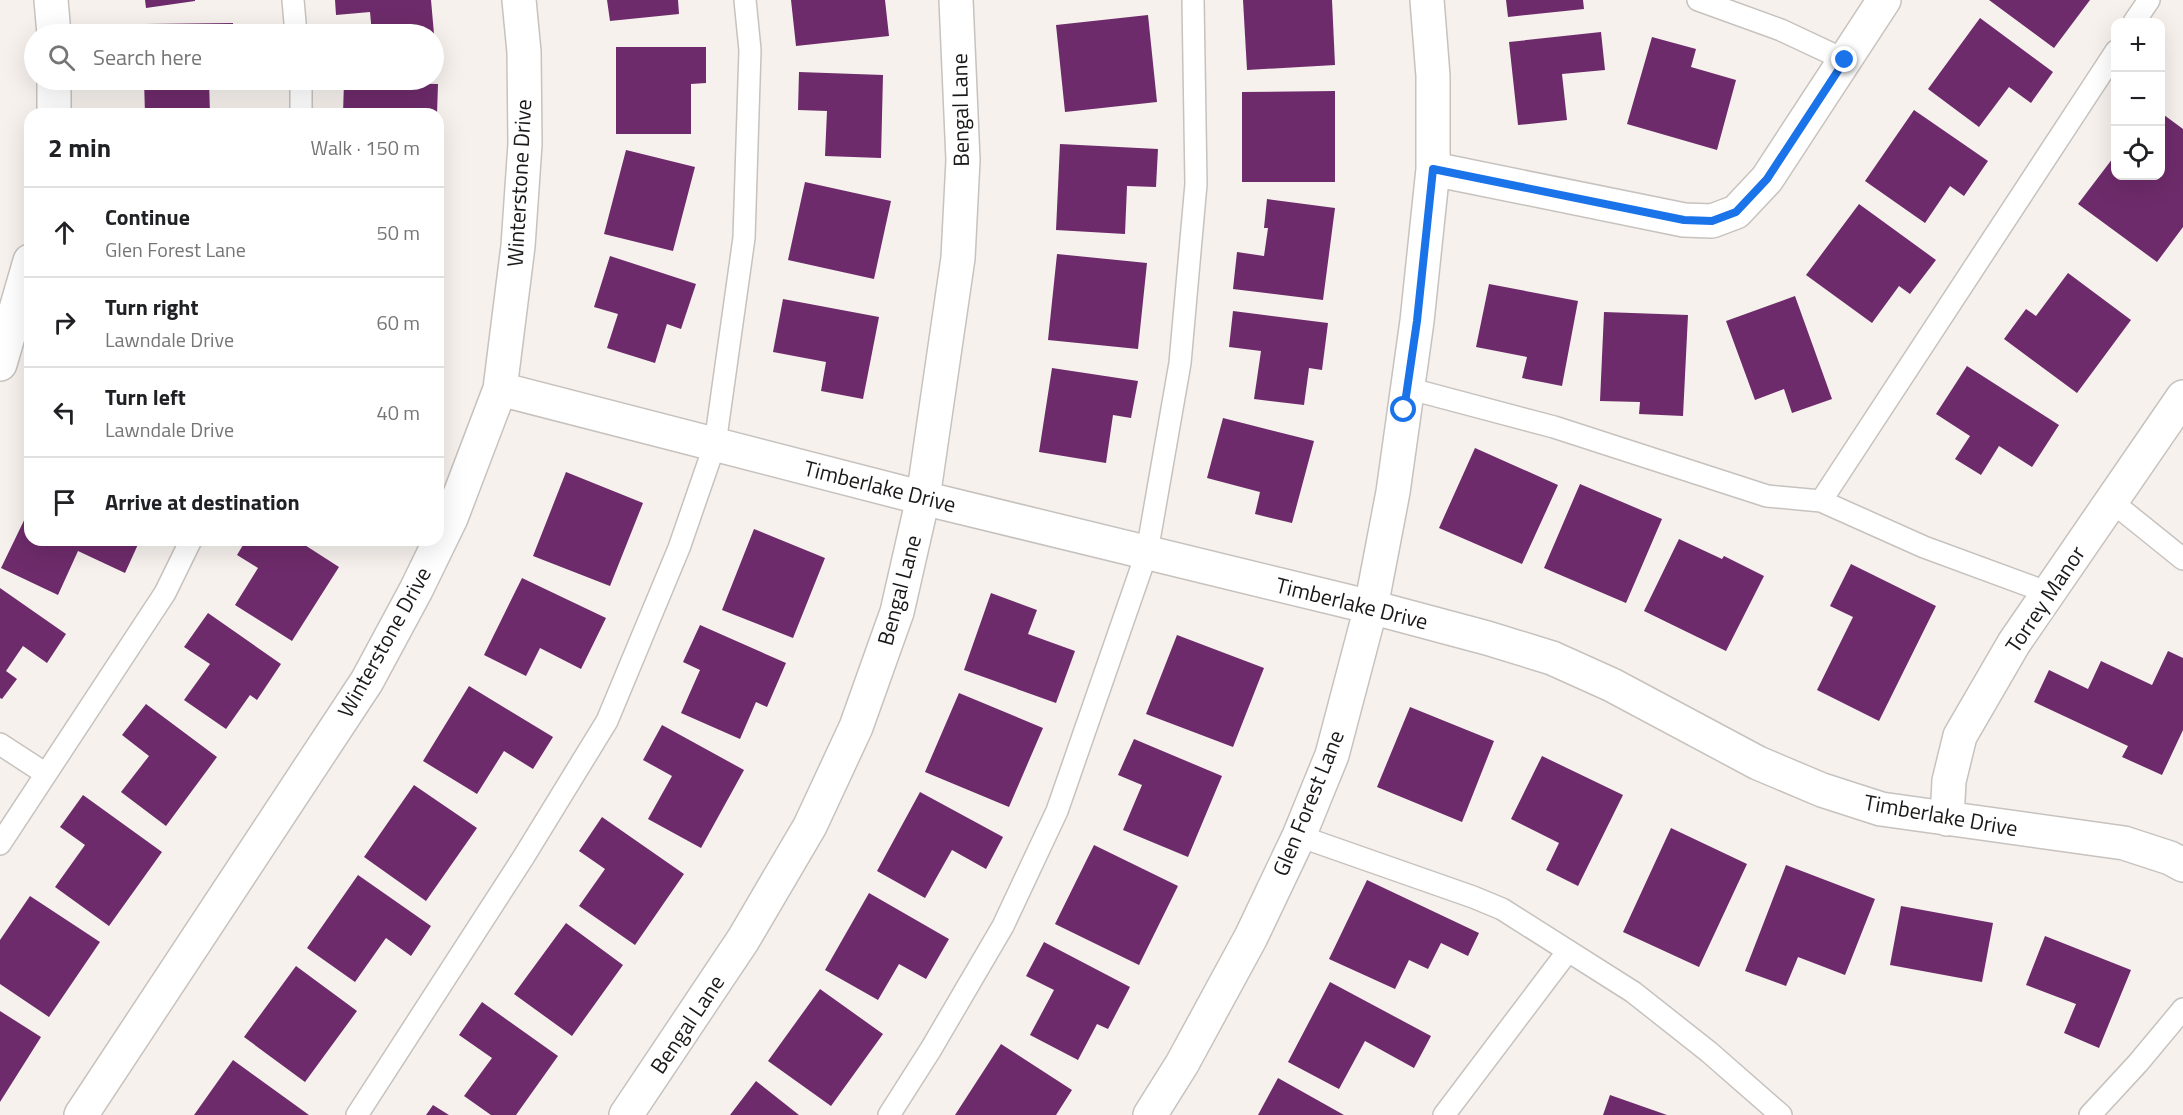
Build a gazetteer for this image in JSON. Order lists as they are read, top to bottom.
{
  "streets": {
    "street": [
      "Bengal Lane",
      "Winterstone Drive",
      "Timberlake Drive",
      "Torrey Manor",
      "Glen Forest Lane"
    ]
  },
  "crossings": [
    ["Bengal Lane", "Timberlake Drive"],
    ["Winterstone Drive", "Timberlake Drive"],
    ["Timberlake Drive", "Torrey Manor"],
    ["Timberlake Drive", "Glen Forest Lane"]
  ],
  "page": {
    "map_buttons": ["+", "−"],
    "search": "Search here",
    "heading": ["2 min", "Walk · 150 m"],
    "list": [
      ["Continue", "Glen Forest Lane", "50 m"],
      ["Turn right", "Lawndale Drive", "60 m"],
      ["Turn left", "Lawndale Drive", "40 m"],
      "Arrive at destination"
    ]
  }
}
